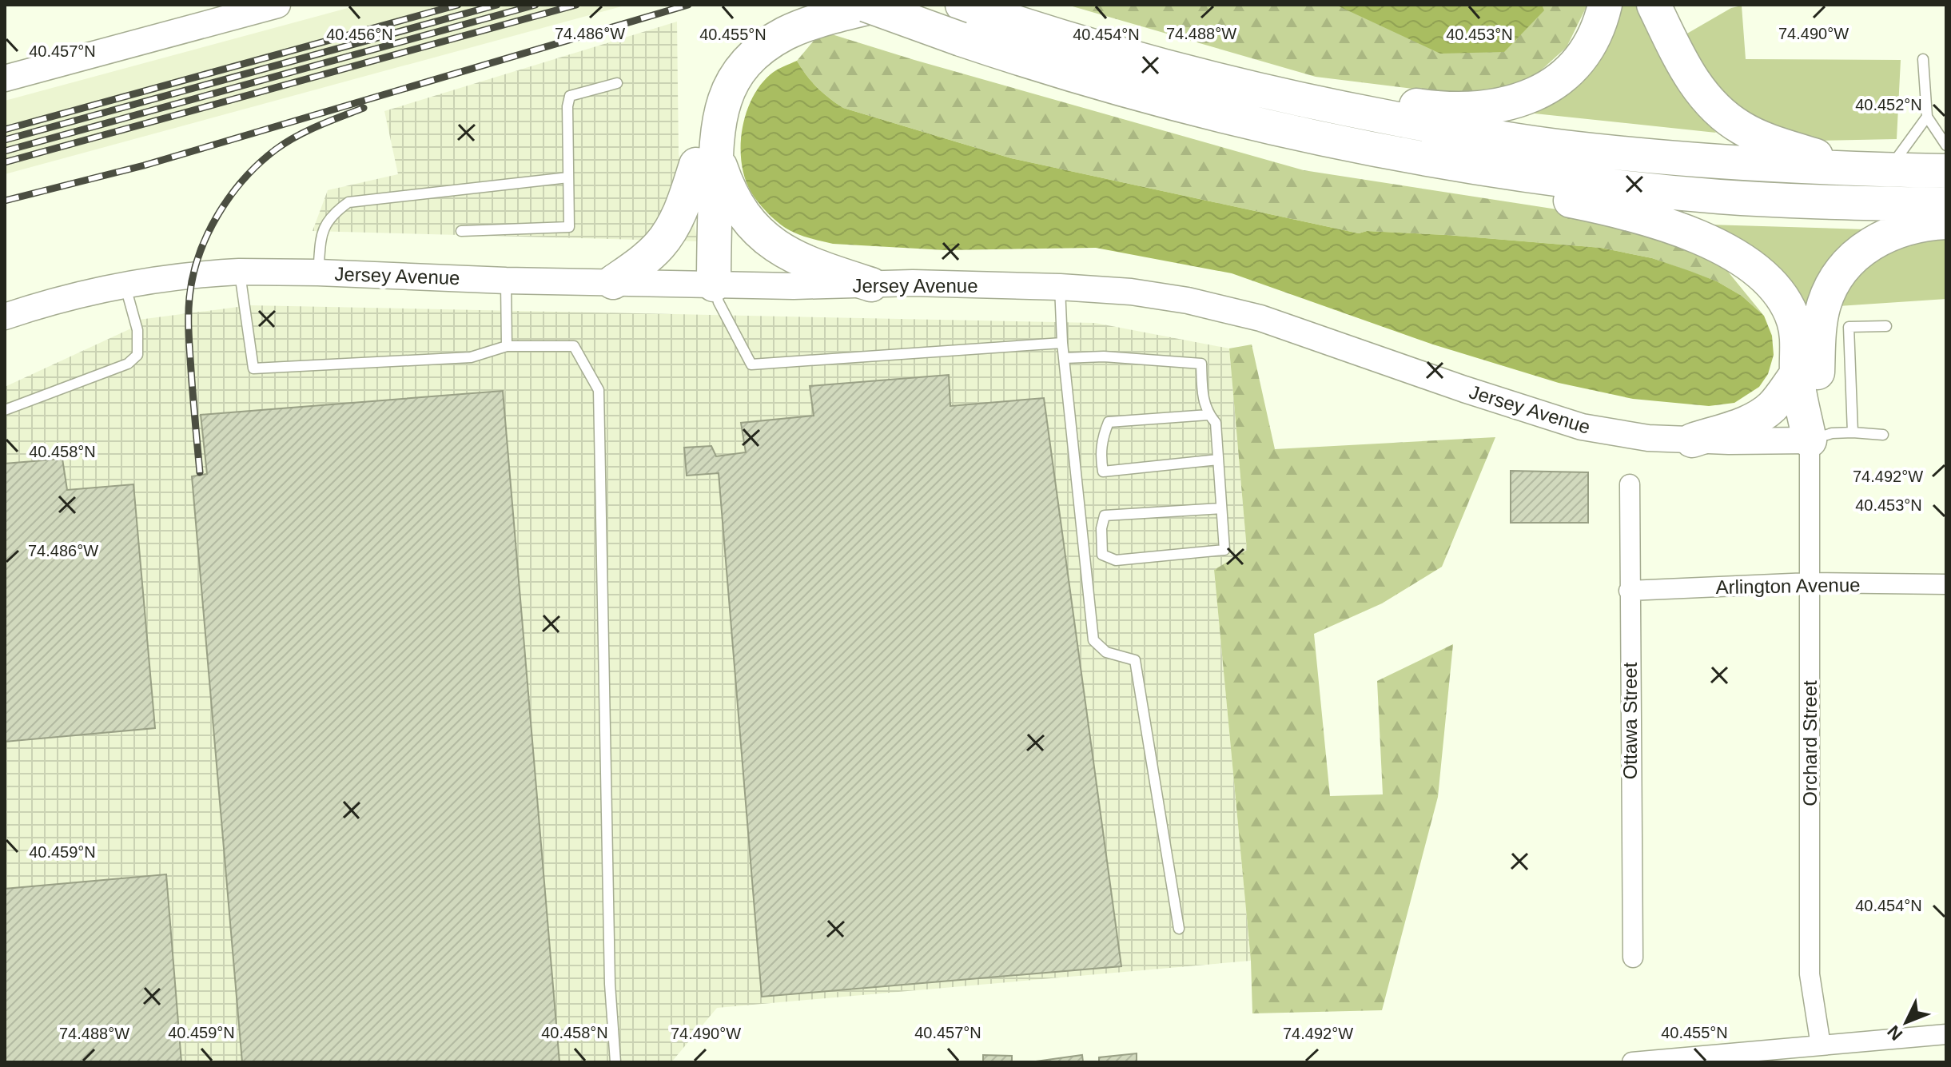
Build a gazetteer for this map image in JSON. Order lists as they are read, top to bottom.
{
  "streets": {
    "main road": ["Jersey Avenue"],
    "street": ["Arlington Avenue", "Ottawa Street", "Orchard Street"]
  },
  "crossings": [
    ["Jersey Avenue", "Orchard Street"],
    ["Arlington Avenue", "Ottawa Street"],
    ["Arlington Avenue", "Orchard Street"]
  ],
  "north": "bottom left",
  "coordinates": [
    "74.486°W",
    "74.488°W",
    "74.490°W",
    "40.454°N",
    "40.453°N",
    "40.456°N",
    "40.455°N",
    "40.457°N",
    "40.452°N",
    "40.458°N",
    "74.492°W",
    "40.459°N"
  ]
}
